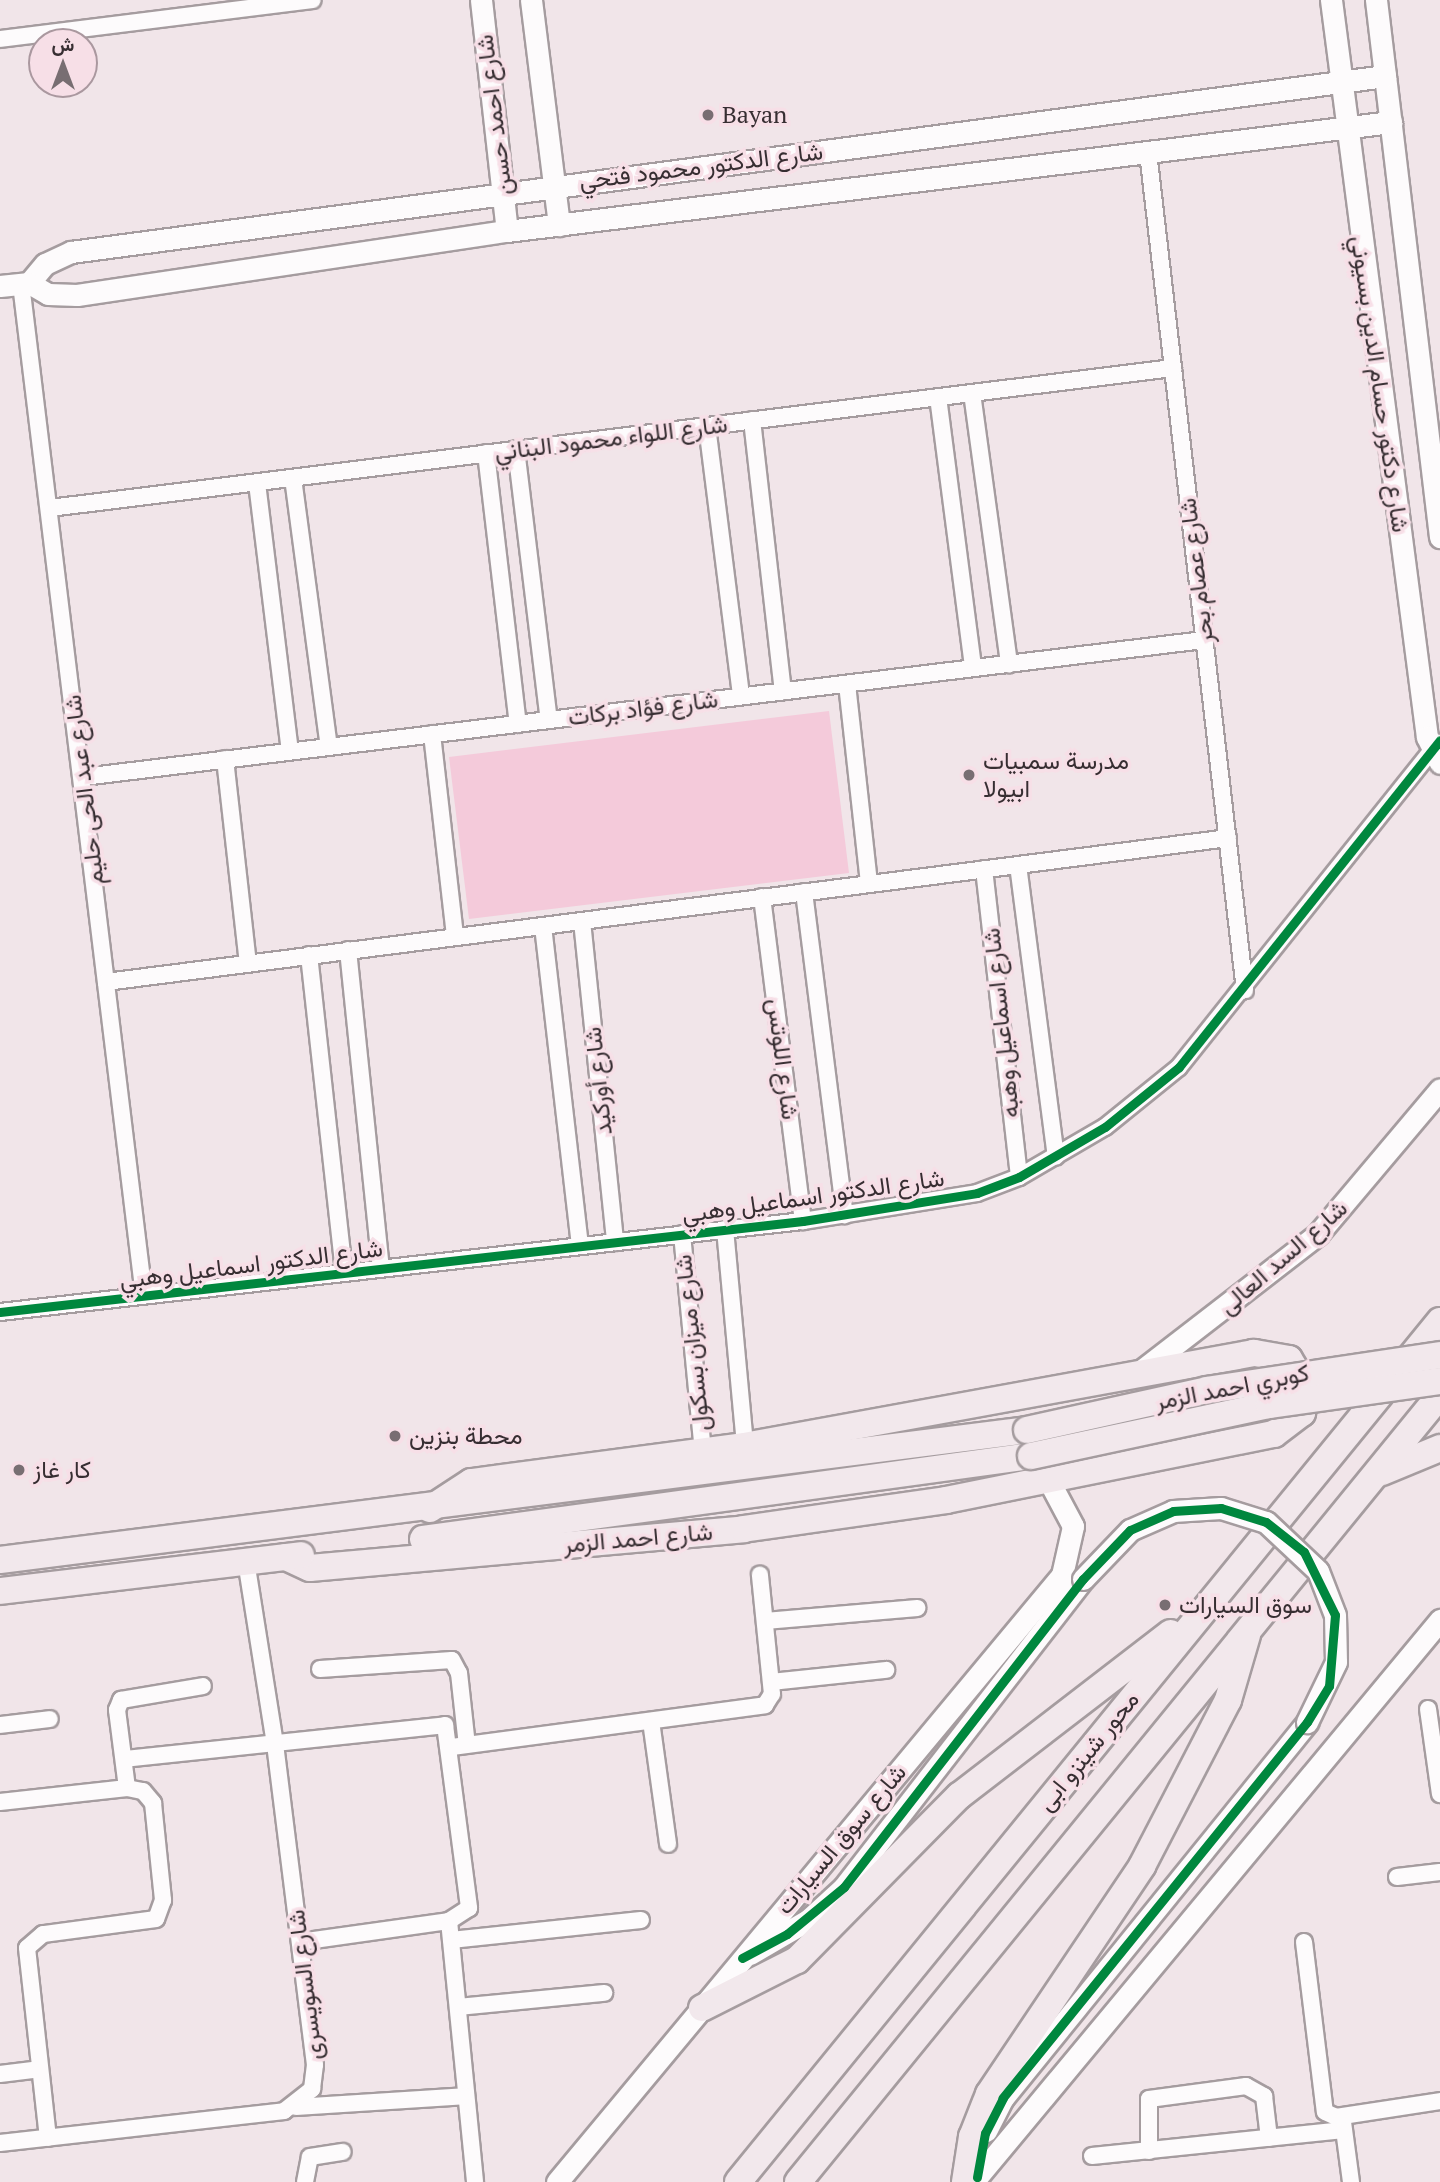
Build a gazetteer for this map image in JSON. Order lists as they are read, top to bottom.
{
  "streets": {
    "main road": ["كوبري احمد الزمر", "شارع احمد الزمر", "محور شينزو ابى"],
    "street": [
      "شارع احمد حسن",
      "شارع الدكتور محمود فتحي",
      "شارع دكتور حسام الدين بسيوني",
      "شارع اللواء محمود البناني",
      "شارع عصام بحر",
      "شارع فؤاد بركات",
      "شارع عبد الحى حليم",
      "شارع اسماعيل وهبه",
      "شارع اللوتس",
      "شارع أوركيد",
      "شارع الدكتور اسماعيل وهبي",
      "شارع السد العالى",
      "شارع ميزان بسكول",
      "شارع سوق السيارات",
      "شارع السويسرى"
    ]
  },
  "crossings": [
    ["شارع احمد حسن", "شارع الدكتور محمود فتحي"],
    ["شارع الدكتور محمود فتحي", "شارع دكتور حسام الدين بسيوني"],
    ["شارع الدكتور محمود فتحي", "شارع عصام بحر"],
    ["شارع الدكتور محمود فتحي", "شارع عبد الحى حليم"],
    ["شارع دكتور حسام الدين بسيوني", "شارع الدكتور اسماعيل وهبي"],
    ["شارع اللواء محمود البناني", "شارع عصام بحر"],
    ["شارع اللواء محمود البناني", "شارع عبد الحى حليم"],
    ["شارع عصام بحر", "شارع فؤاد بركات"],
    ["شارع عصام بحر", "شارع الدكتور اسماعيل وهبي"],
    ["شارع فؤاد بركات", "شارع عبد الحى حليم"],
    ["شارع عبد الحى حليم", "شارع الدكتور اسماعيل وهبي"],
    ["شارع اسماعيل وهبه", "شارع الدكتور اسماعيل وهبي"],
    ["شارع اللوتس", "شارع الدكتور اسماعيل وهبي"],
    ["شارع أوركيد", "شارع الدكتور اسماعيل وهبي"],
    ["شارع الدكتور اسماعيل وهبي", "شارع ميزان بسكول"],
    ["شارع السد العالى", "شارع احمد الزمر"],
    ["شارع احمد الزمر", "شارع سوق السيارات"],
    ["شارع احمد الزمر", "شارع السويسرى"]
  ],
  "places": [
    "Bayan",
    "مدرسة سمبيات ابيولا",
    "محطة بنزين",
    "كار غاز",
    "سوق السيارات"
  ],
  "north": "top"
}
